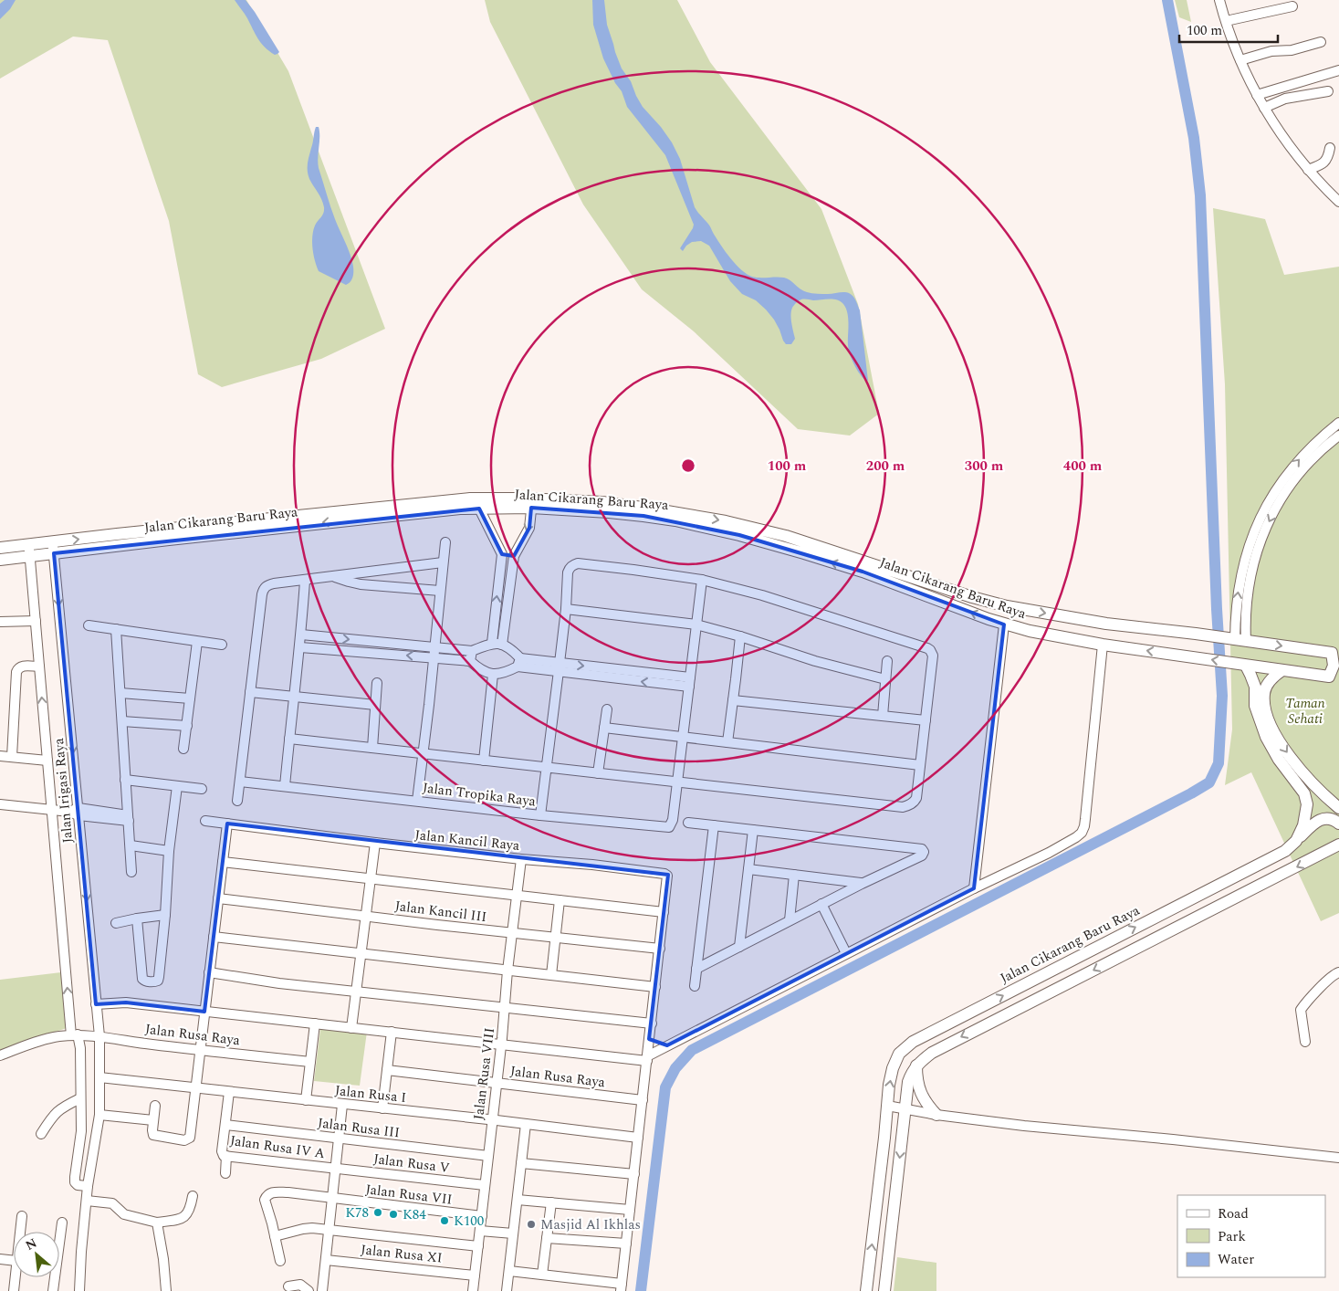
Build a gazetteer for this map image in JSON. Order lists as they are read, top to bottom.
{
  "streets": {
    "main road": ["Jalan Cikarang Baru Raya"],
    "street": [
      "Jalan Irigasi Raya",
      "Jalan Tropika Raya",
      "Jalan Kancil Raya",
      "Jalan Kancil III",
      "Jalan Rusa Raya",
      "Jalan Rusa VIII",
      "Jalan Rusa I",
      "Jalan Rusa III",
      "Jalan Rusa IV A",
      "Jalan Rusa V",
      "Jalan Rusa VII",
      "Jalan Rusa XI"
    ]
  },
  "crossings": [
    ["Jalan Cikarang Baru Raya", "Jalan Irigasi Raya"],
    ["Jalan Irigasi Raya", "Jalan Rusa Raya"],
    ["Jalan Irigasi Raya", "Jalan Rusa I"],
    ["Jalan Kancil Raya", "Jalan Rusa VIII"],
    ["Jalan Kancil III", "Jalan Rusa VIII"],
    ["Jalan Rusa Raya", "Jalan Rusa VIII"],
    ["Jalan Rusa VIII", "Jalan Rusa I"],
    ["Jalan Rusa VIII", "Jalan Rusa III"],
    ["Jalan Rusa VIII", "Jalan Rusa V"],
    ["Jalan Rusa VIII", "Jalan Rusa VII"],
    ["Jalan Rusa VIII", "Jalan Rusa XI"],
    ["Jalan Rusa I", "Jalan Rusa IV A"],
    ["Jalan Rusa III", "Jalan Rusa IV A"],
    ["Jalan Rusa IV A", "Jalan Rusa V"]
  ],
  "parks": ["Taman Sehati"],
  "places": [
    "K78",
    "K84",
    "K100",
    "Masjid Al Ikhlas"
  ],
  "legend": ["Road", "Park", "Water"],
  "scale_bar": "100 m",
  "north": "top left",
  "rings": [
    "100 m",
    "200 m",
    "300 m",
    "400 m"
  ]
}
